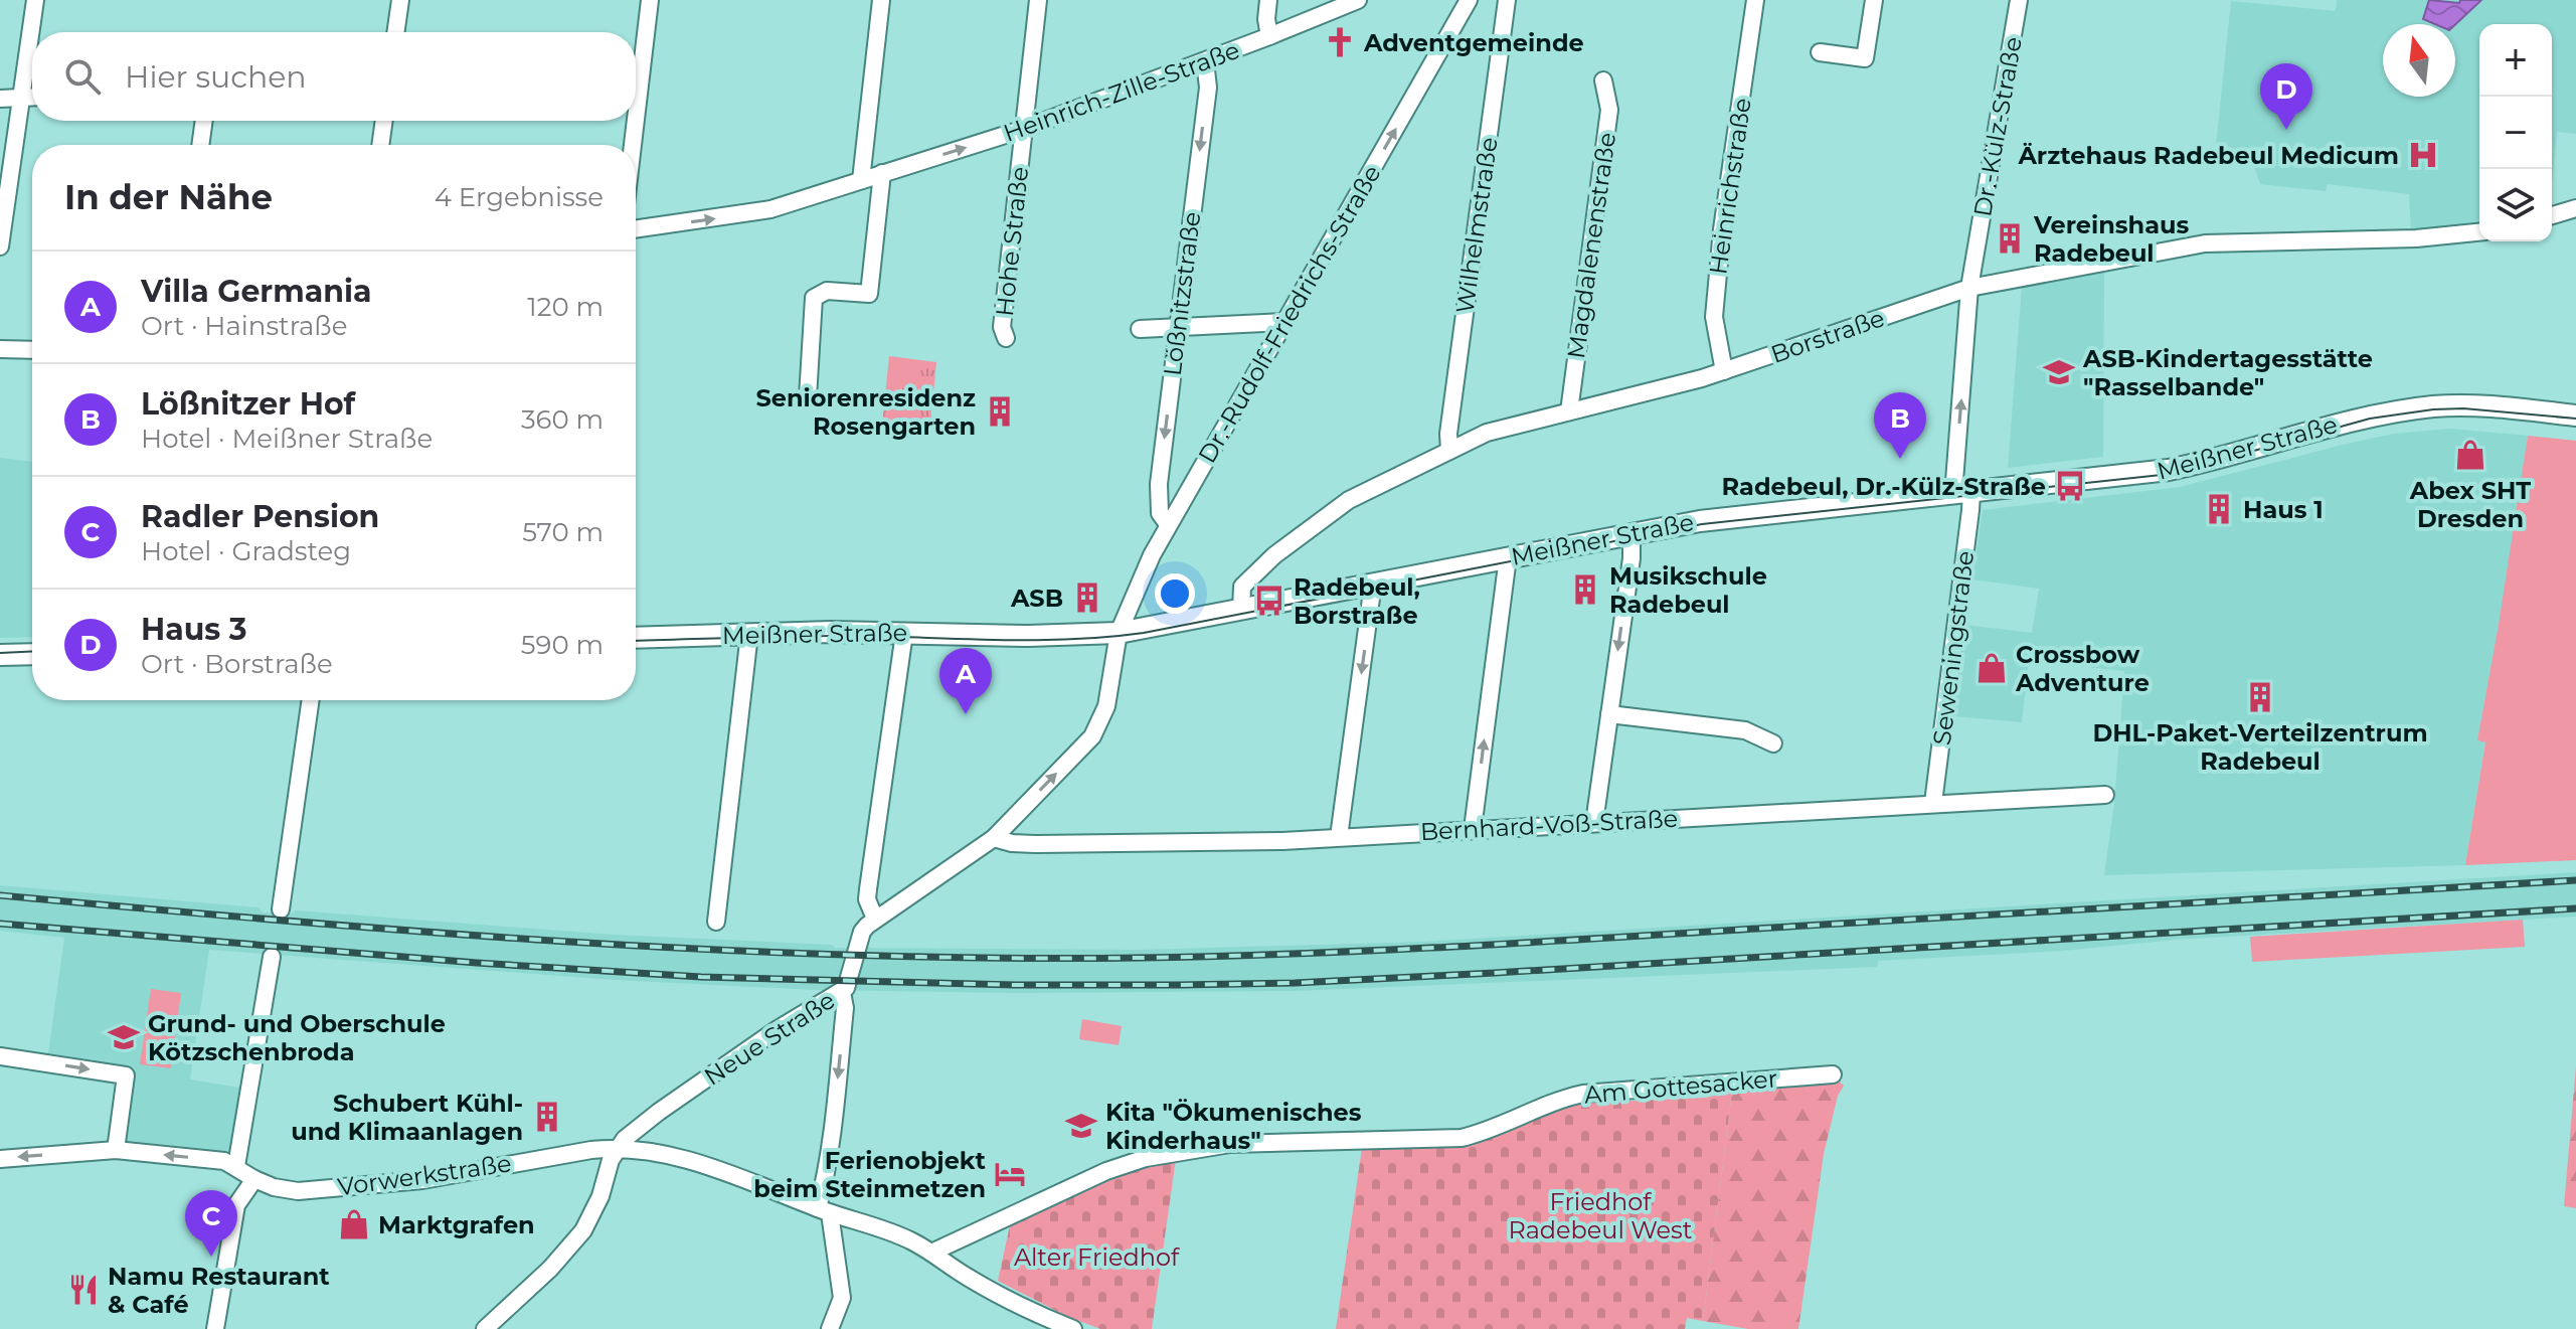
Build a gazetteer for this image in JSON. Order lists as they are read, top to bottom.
{
  "streets": {
    "main road": ["Meißner Straße"],
    "street": [
      "Heinrich-Zille-Straße",
      "Dr.-Külz-Straße",
      "Heinrichstraße",
      "Wilhelmstraße",
      "Hohe Straße",
      "Magdalenenstraße",
      "Lößnitzstraße",
      "Dr.-Rudolf-Friedrichs-Straße",
      "Borstraße",
      "Seweningstraße",
      "Bernhard-Voß-Straße",
      "Neue Straße",
      "Am Gottesacker",
      "Vorwerkstraße"
    ]
  },
  "crossings": [
    ["Heinrich-Zille-Straße", "Hohe Straße"],
    ["Heinrich-Zille-Straße", "Lößnitzstraße"],
    ["Dr.-Külz-Straße", "Borstraße"],
    ["Dr.-Külz-Straße", "Meißner Straße"],
    ["Dr.-Külz-Straße", "Seweningstraße"],
    ["Heinrichstraße", "Borstraße"],
    ["Wilhelmstraße", "Borstraße"],
    ["Magdalenenstraße", "Borstraße"],
    ["Lößnitzstraße", "Dr.-Rudolf-Friedrichs-Straße"],
    ["Dr.-Rudolf-Friedrichs-Straße", "Meißner Straße"],
    ["Dr.-Rudolf-Friedrichs-Straße", "Neue Straße"],
    ["Borstraße", "Meißner Straße"],
    ["Meißner Straße", "Seweningstraße"],
    ["Meißner Straße", "Neue Straße"],
    ["Seweningstraße", "Bernhard-Voß-Straße"],
    ["Bernhard-Voß-Straße", "Neue Straße"],
    ["Neue Straße", "Vorwerkstraße"],
    ["Am Gottesacker", "Vorwerkstraße"]
  ],
  "one_way": [
    "Heinrich-Zille-Straße",
    "Dr.-Külz-Straße",
    "Lößnitzstraße",
    "Dr.-Rudolf-Friedrichs-Straße"
  ],
  "parks": ["Friedhof Radebeul West", "Alter Friedhof"],
  "places": {
    "church": ["Adventgemeinde"],
    "hospital": ["Ärztehaus Radebeul Medicum"],
    "building": [
      "Vereinshaus Radebeul",
      "Seniorenresidenz Rosengarten",
      "Haus 1",
      "Musikschule Radebeul",
      "ASB",
      "DHL-Paket-Verteilzentrum Radebeul",
      "Schubert Kühl- und Klimaanlagen"
    ],
    "school or university": ["ASB-Kindertagesstätte \"Rasselbande\"", "Grund- und Oberschule Kötzschenbroda", "Kita \"Ökumenisches Kinderhaus\""],
    "shop": ["Abex SHT Dresden", "Crossbow Adventure", "Marktgrafen"],
    "bus stop": ["Radebeul, Dr.-Külz-Straße", "Radebeul, Borstraße"],
    "hotel": ["Ferienobjekt beim Steinmetzen"],
    "restaurant": ["Namu Restaurant & Café"]
  },
  "north": "top",
  "page": {
    "map_buttons": ["+", "−"],
    "search": "Hier suchen",
    "pins": [
      "D",
      "B",
      "A",
      "C"
    ],
    "heading": ["In der Nähe", "4 Ergebnisse"],
    "list": [
      {
        "mark": "A",
        "name": "Villa Germania",
        "note": "Ort · Hainstraße",
        "value": "120 m"
      },
      {
        "mark": "B",
        "name": "Lößnitzer Hof",
        "note": "Hotel · Meißner Straße",
        "value": "360 m"
      },
      {
        "mark": "C",
        "name": "Radler Pension",
        "note": "Hotel · Gradsteg",
        "value": "570 m"
      },
      {
        "mark": "D",
        "name": "Haus 3",
        "note": "Ort · Borstraße",
        "value": "590 m"
      }
    ]
  }
}
